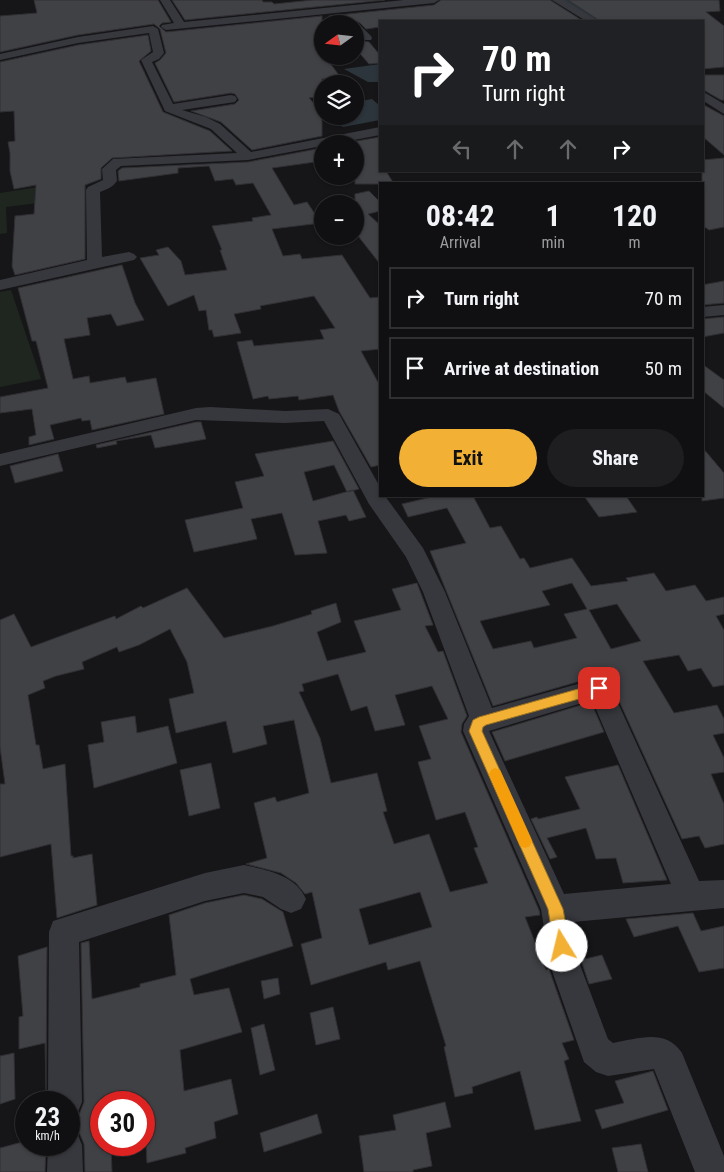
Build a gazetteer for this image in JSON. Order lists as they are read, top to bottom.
{
  "north": "left",
  "page": {
    "map_buttons": ["+", "−"],
    "turn": ["70 m", "Turn right"],
    "eta": [
      "08:42",
      "Arrival",
      "1",
      "min",
      "120",
      "m"
    ],
    "list": [
      {
        "name": "Turn right",
        "value": "70 m"
      },
      {
        "name": "Arrive at destination",
        "value": "50 m"
      }
    ],
    "buttons": ["Exit", "Share"],
    "speed": "23 km/h",
    "limit": "30"
  }
}
